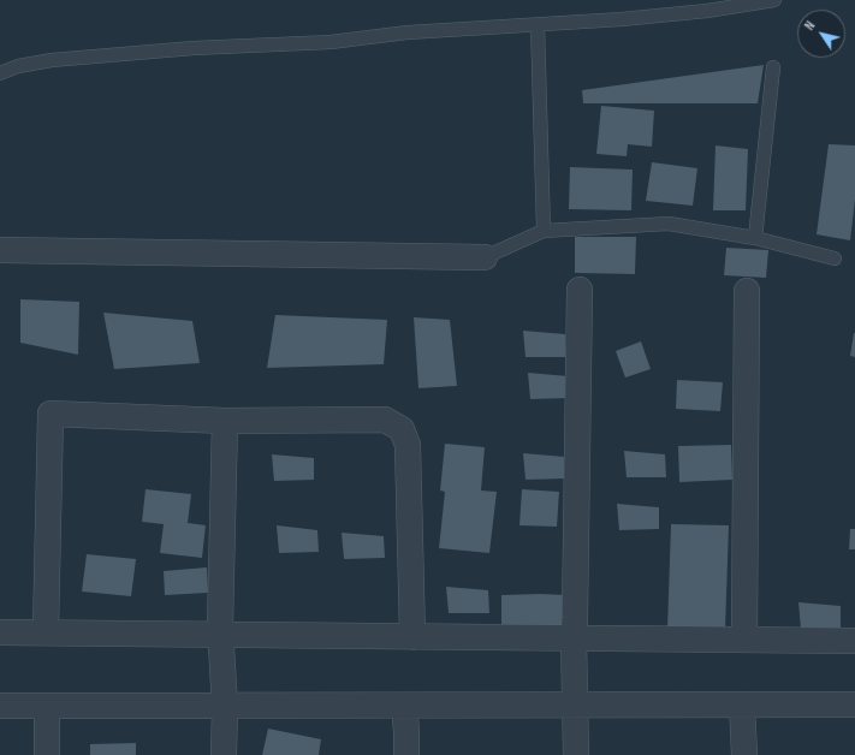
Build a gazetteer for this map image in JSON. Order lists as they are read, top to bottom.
{
  "north": "top left"
}
